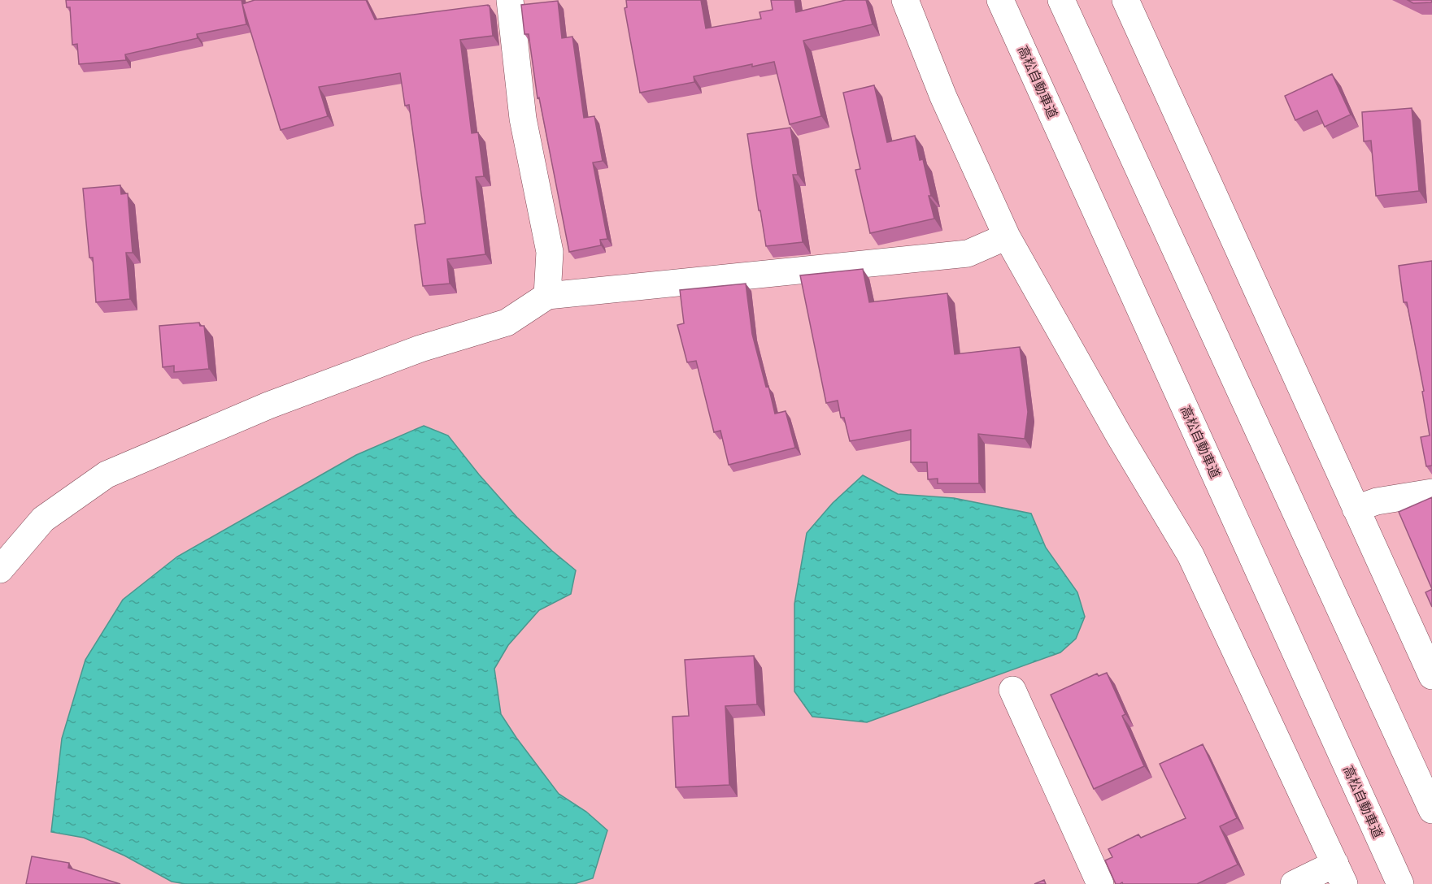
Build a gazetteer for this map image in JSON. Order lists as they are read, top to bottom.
{
  "streets": {
    "main road": ["高松自動車道"]
  }
}
